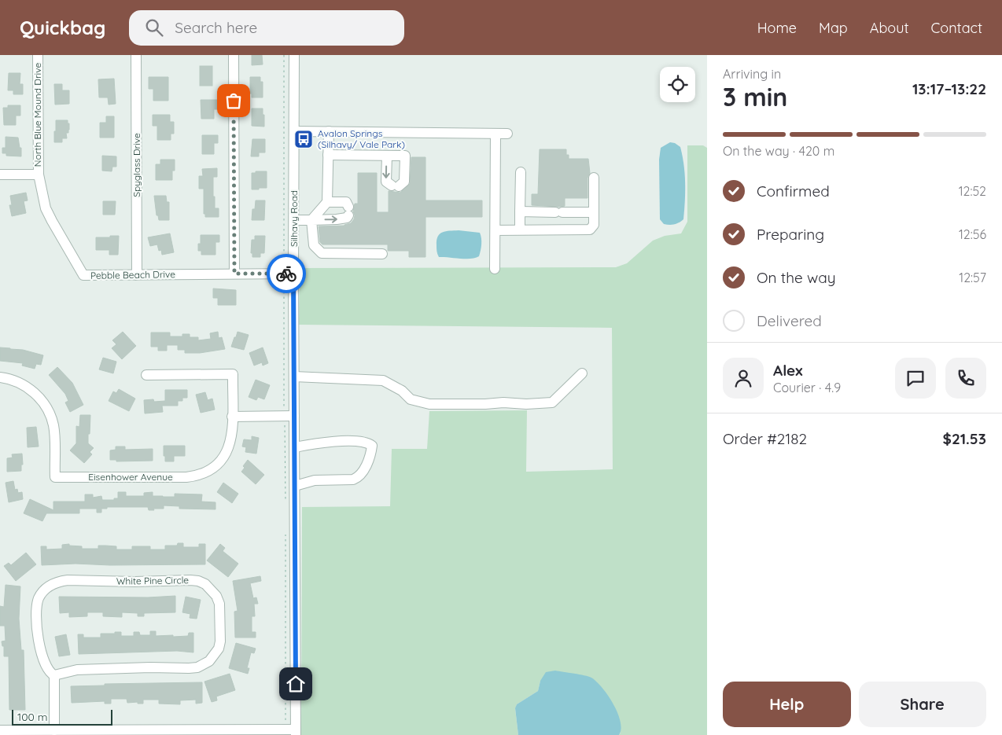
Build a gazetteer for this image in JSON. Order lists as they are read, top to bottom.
{
  "streets": {
    "street": [
      "North Blue Mound Drive",
      "Spyglass Drive",
      "Silhavy Road",
      "Pebble Beach Drive",
      "Eisenhower Avenue",
      "White Pine Circle"
    ]
  },
  "crossings": [
    ["North Blue Mound Drive", "Pebble Beach Drive"],
    ["Spyglass Drive", "Pebble Beach Drive"],
    ["Silhavy Road", "Pebble Beach Drive"]
  ],
  "places": {
    "bus stop": ["Avalon Springs (Silhavy/ Vale Park)"]
  },
  "scale_bar": "100 m",
  "page": {
    "header": "Quickbag",
    "search": "Search here",
    "nav": [
      "Home",
      "Map",
      "About",
      "Contact"
    ],
    "heading": ["3 min", "Arriving in", "13:17–13:22"],
    "panel": [
      "Alex",
      "Courier · 4.9",
      "Order #2182",
      "$21.53"
    ],
    "bar": "On the way · 420 m",
    "list": [
      ["Confirmed", "12:52"],
      ["Preparing", "12:56"],
      ["On the way", "12:57"],
      "Delivered"
    ],
    "buttons": ["Help", "Share"],
    "scale": "100 m"
  }
}
